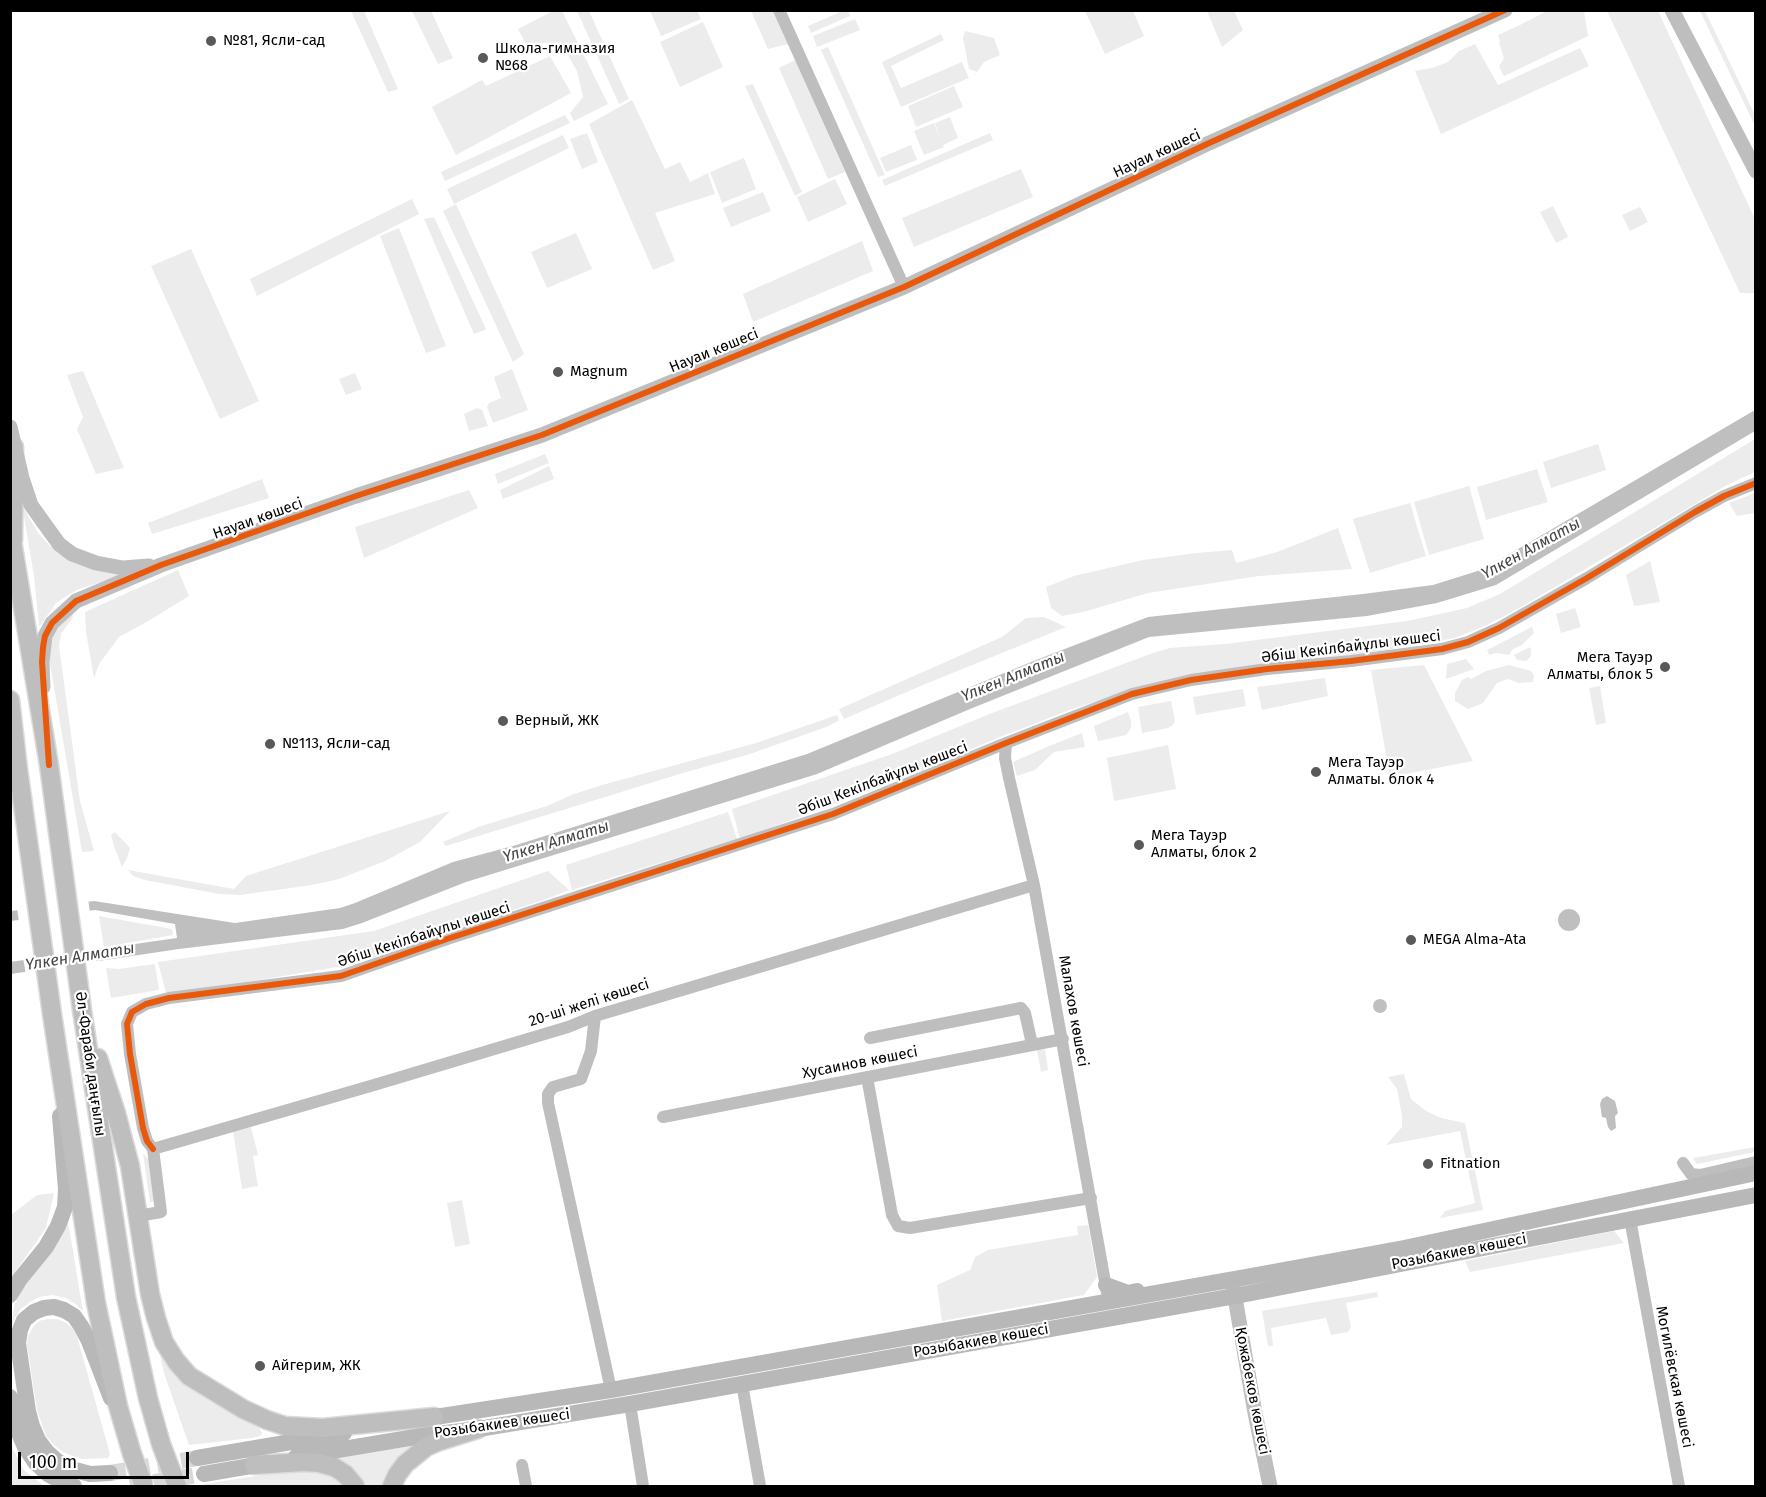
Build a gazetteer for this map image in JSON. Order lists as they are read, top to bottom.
{
  "streets": {
    "main road": ["Әл-Фараби даңғылы", "Розыбакиев көшесі"],
    "street": [
      "Науаи көшесі",
      "Әбіш Кекілбайұлы көшесі",
      "20-ші желі көшесі",
      "Малахов көшесі",
      "Хусаинов көшесі",
      "Могилёвская көшесі",
      "Қожабеков көшесі"
    ]
  },
  "crossings": [
    ["Науаи көшесі", "Әл-Фараби даңғылы"],
    ["Әбіш Кекілбайұлы көшесі", "20-ші желі көшесі"],
    ["Әбіш Кекілбайұлы көшесі", "Малахов көшесі"],
    ["20-ші желі көшесі", "Малахов көшесі"],
    ["Малахов көшесі", "Хусаинов көшесі"],
    ["Малахов көшесі", "Розыбакиев көшесі"],
    ["Розыбакиев көшесі", "Могилёвская көшесі"],
    ["Розыбакиев көшесі", "Қожабеков көшесі"]
  ],
  "water": ["Үлкен Алматы"],
  "places": [
    "№81, Ясли-сад",
    "Школа-гимназия №68",
    "Magnum",
    "Мега Тауэр Алматы, блок 5",
    "Верный, ЖК",
    "№113, Ясли-сад",
    "Мега Тауэр Алматы. блок 4",
    "Мега Тауэр Алматы, блок 2",
    "MEGA Alma-Ata",
    "Fitnation",
    "Айгерим, ЖК"
  ],
  "scale_bar": "100 m"
}
